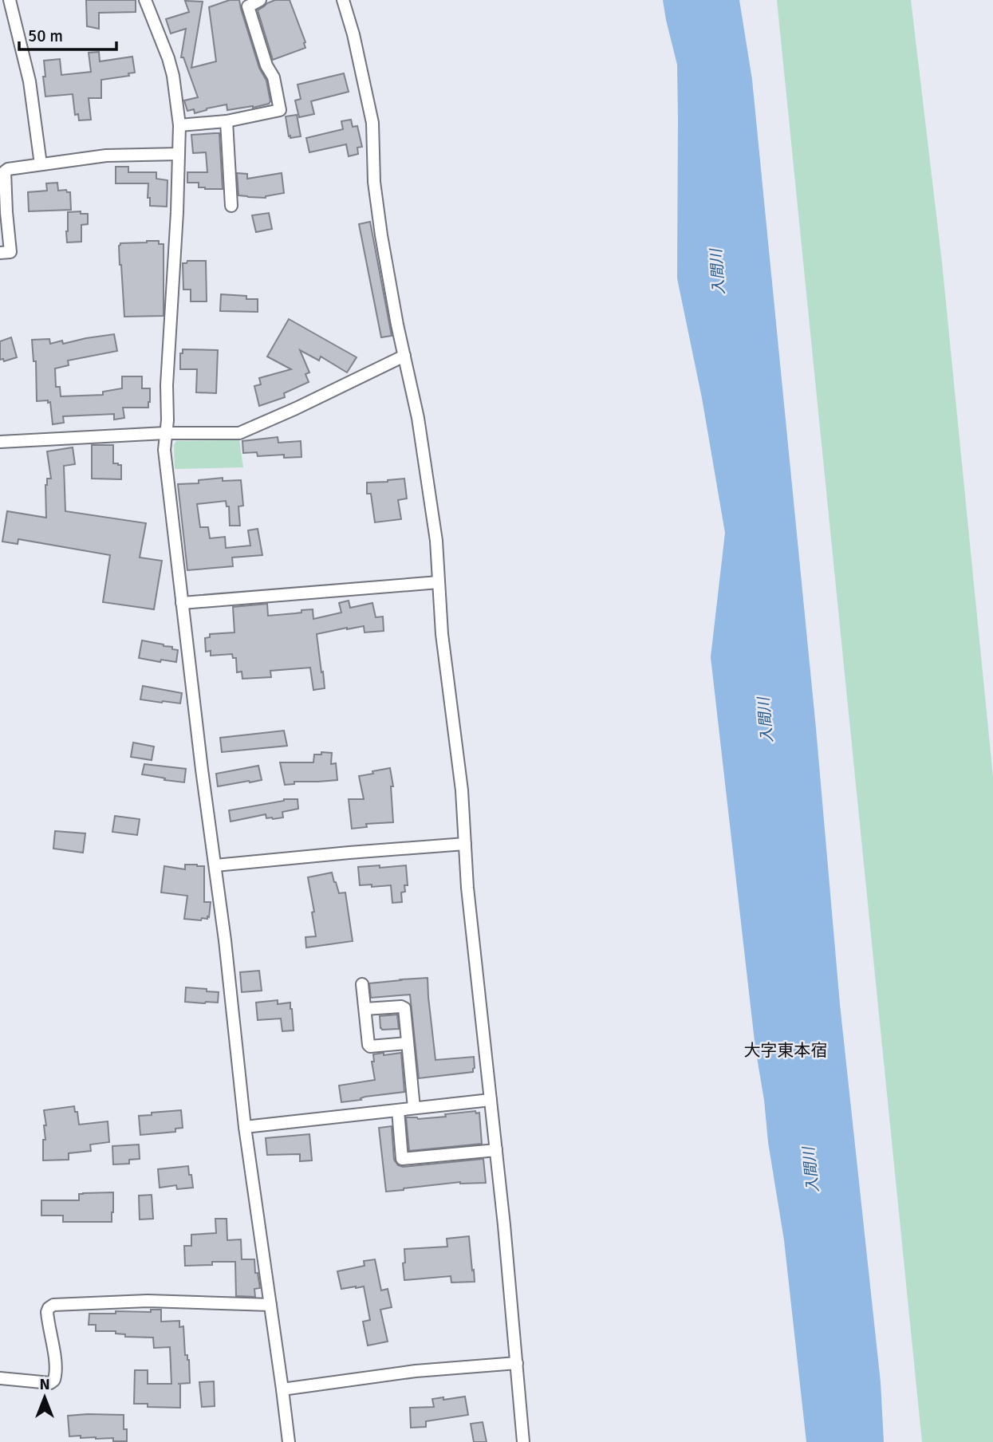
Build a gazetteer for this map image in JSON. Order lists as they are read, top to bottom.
{
  "districts": ["大字東本宿"],
  "water": ["入間川"],
  "scale_bar": "50 m",
  "north": "top"
}
